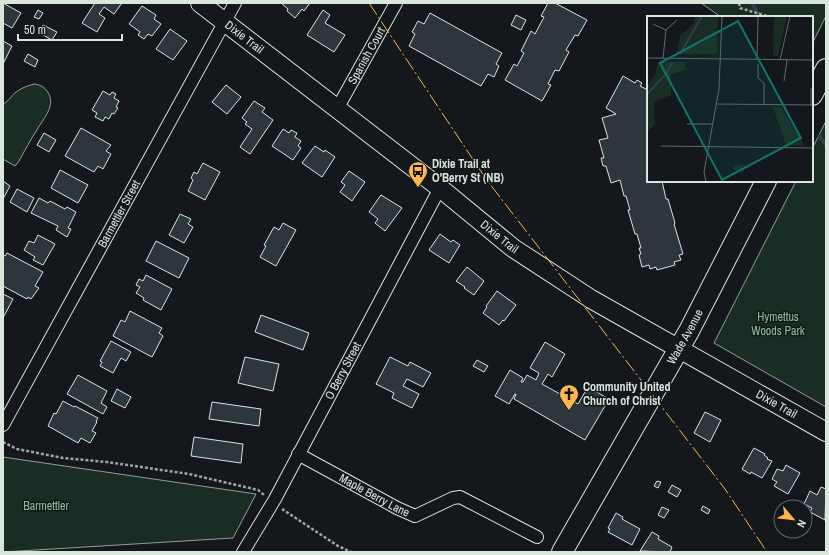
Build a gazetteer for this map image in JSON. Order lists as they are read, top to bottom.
{
  "streets": {
    "main road": ["Dixie Trail", "Wade Avenue"],
    "street": [
      "Spanish Court",
      "Barmettler Street",
      "O Berry Street",
      "Maple Berry Lane"
    ]
  },
  "crossings": [
    ["Dixie Trail", "Spanish Court"],
    ["Dixie Trail", "Barmettler Street"],
    ["Dixie Trail", "Wade Avenue"],
    ["Dixie Trail", "O Berry Street"],
    ["O Berry Street", "Maple Berry Lane"]
  ],
  "parks": ["Hymettus Woods Park", "Barmettler"],
  "places": {
    "bus stop": ["Dixie Trail at O'Berry St (NB)"],
    "church": ["Community United Church of Christ"]
  },
  "scale_bar": "50 m",
  "north": "bottom right"
}
